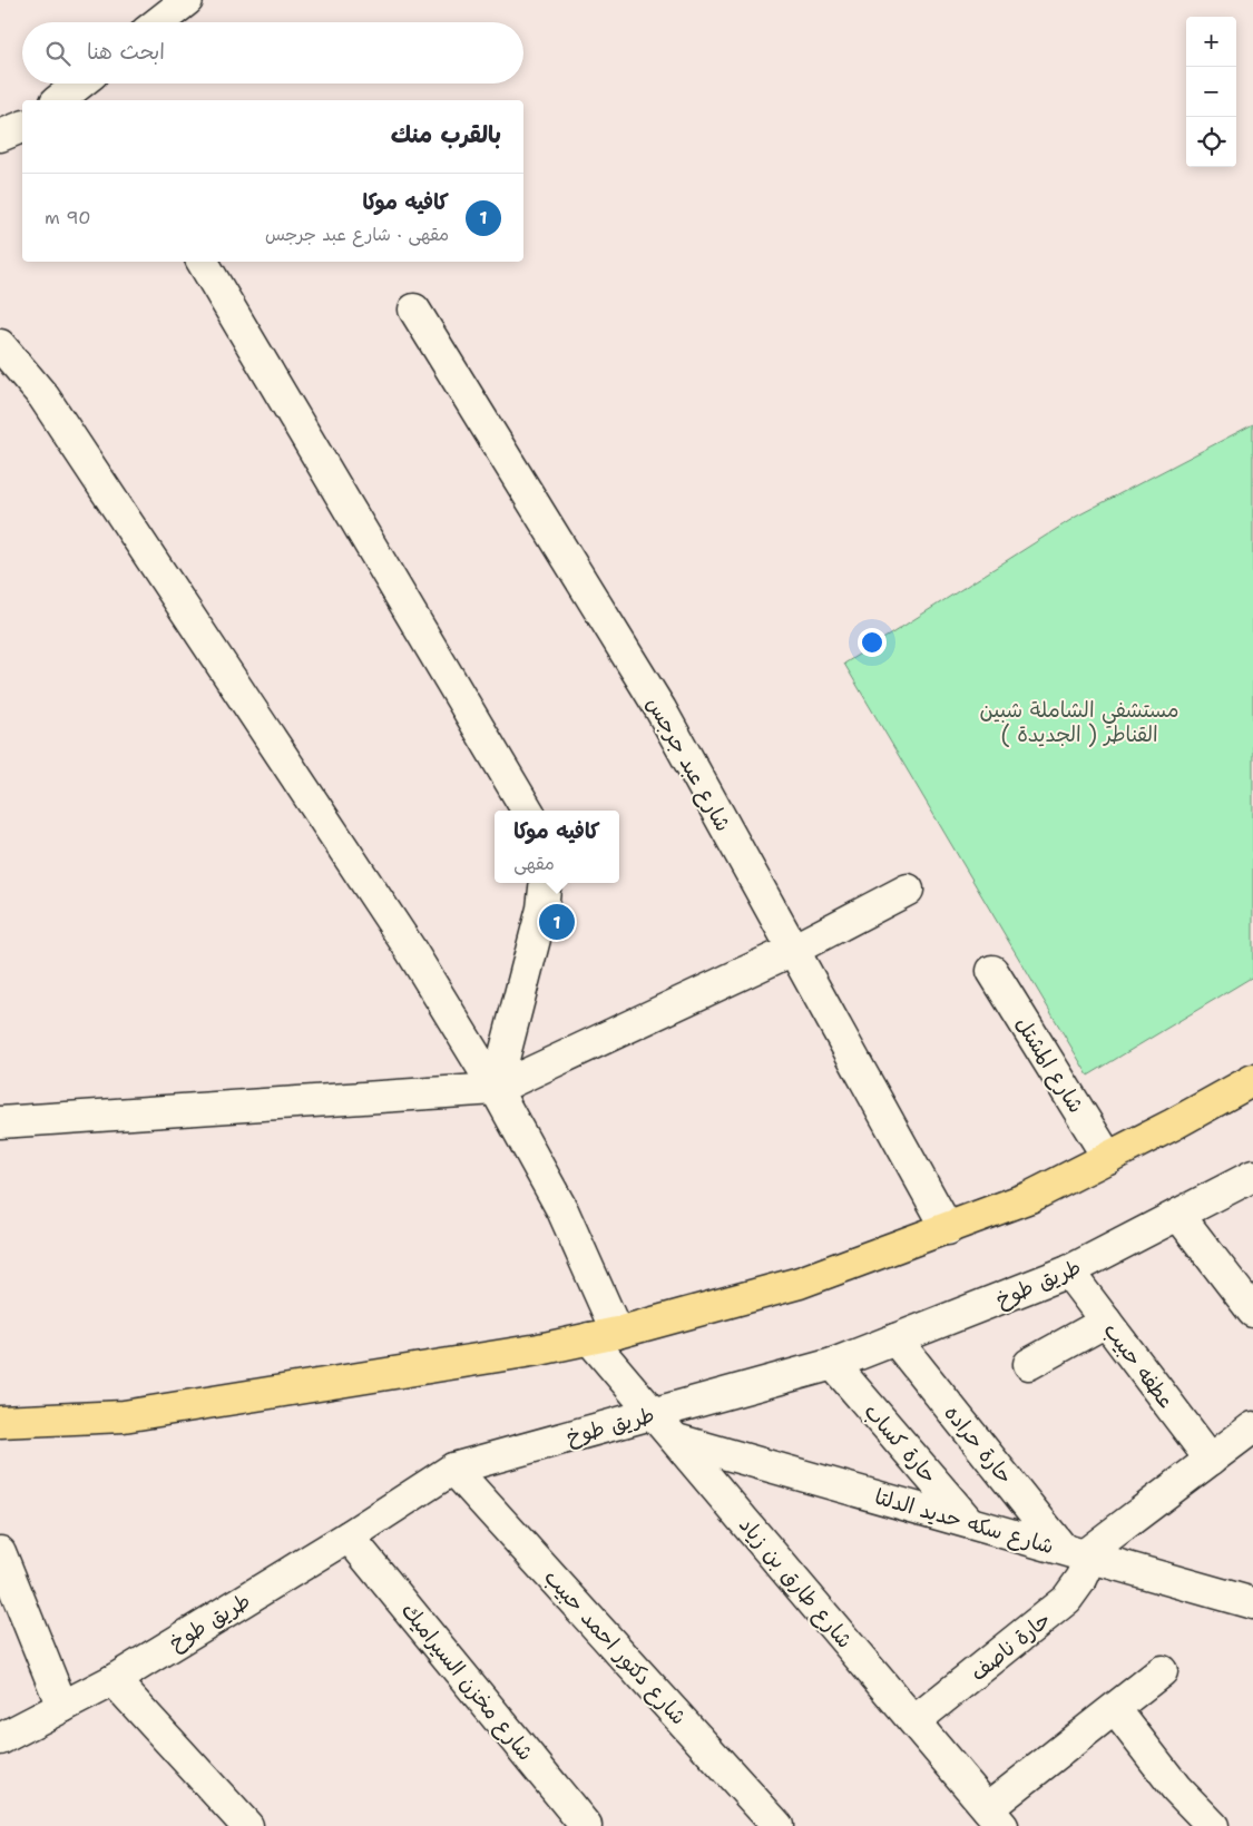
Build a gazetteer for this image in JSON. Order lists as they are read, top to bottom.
{
  "streets": {
    "street": [
      "شارع عبد جرجس",
      "شارع المشتل",
      "طريق طوخ",
      "عطفه حبيب",
      "حارة كساب",
      "حارة حراده",
      "شارع سكه حديد الدلتا",
      "شارع طارق بن زياد",
      "حارة ناصف",
      "شارع دكتور احمد حبيب",
      "شارع مخزن السيراميك"
    ]
  },
  "crossings": [
    ["طريق طوخ", "عطفه حبيب"],
    ["طريق طوخ", "حارة كساب"],
    ["طريق طوخ", "حارة حراده"],
    ["طريق طوخ", "شارع طارق بن زياد"],
    ["طريق طوخ", "شارع دكتور احمد حبيب"],
    ["طريق طوخ", "شارع مخزن السيراميك"],
    ["حارة كساب", "شارع سكه حديد الدلتا"],
    ["حارة حراده", "شارع سكه حديد الدلتا"],
    ["حارة حراده", "حارة ناصف"],
    ["شارع سكه حديد الدلتا", "شارع طارق بن زياد"],
    ["شارع سكه حديد الدلتا", "حارة ناصف"],
    ["شارع طارق بن زياد", "حارة ناصف"]
  ],
  "parks": ["مستشفي الشاملة شبين القناطر ( الجديدة )"],
  "page": {
    "map_buttons": ["+", "−"],
    "search": "ابحث هنا",
    "heading": "بالقرب منك",
    "list": [
      {
        "mark": "1",
        "name": "كافيه موكا",
        "note": "مقهى · شارع عبد جرجس",
        "value": "90 m"
      }
    ],
    "popup": ["كافيه موكا", "مقهى"],
    "pins": "1"
  }
}
